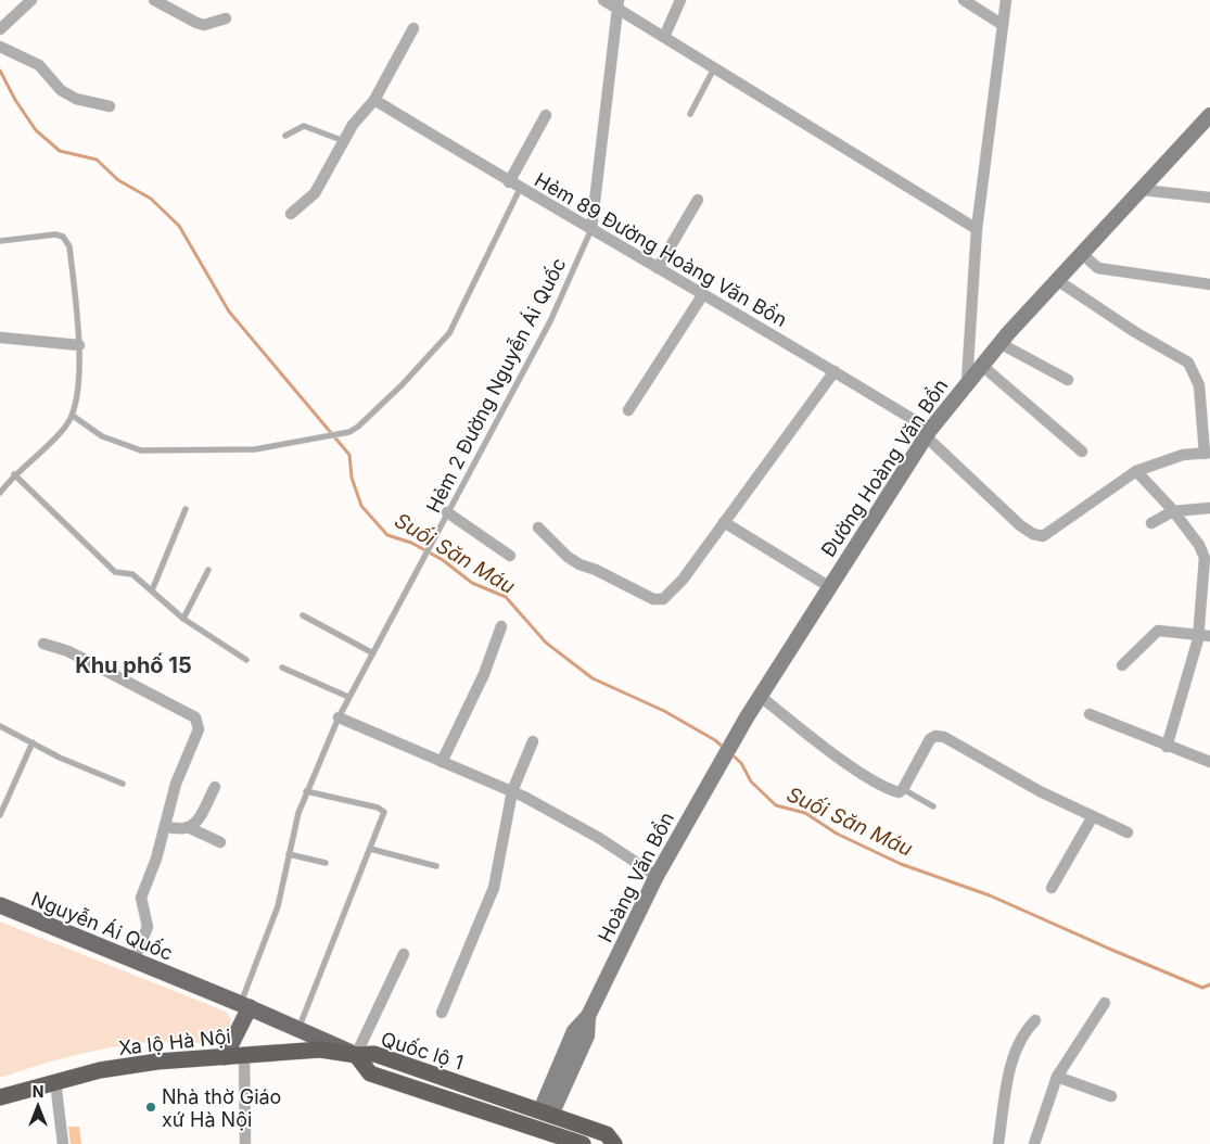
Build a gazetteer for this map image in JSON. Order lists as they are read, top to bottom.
{
  "streets": {
    "highway": ["Xa lộ Hà Nội", "Quốc lộ 1"],
    "main road": ["Đường Hoàng Văn Bổn", "Hoàng Văn Bổn", "Nguyễn Ái Quốc"],
    "street": ["Hẻm 89 Đường Hoàng Văn Bổn"],
    "lane": ["Hẻm 2 Đường Nguyễn Ái Quốc"]
  },
  "crossings": [
    ["Hẻm 89 Đường Hoàng Văn Bổn", "Hẻm 2 Đường Nguyễn Ái Quốc"],
    ["Hẻm 89 Đường Hoàng Văn Bổn", "Đường Hoàng Văn Bổn"],
    ["Hẻm 2 Đường Nguyễn Ái Quốc", "Nguyễn Ái Quốc"],
    ["Đường Hoàng Văn Bổn", "Hoàng Văn Bổn"],
    ["Hoàng Văn Bổn", "Quốc lộ 1"],
    ["Nguyễn Ái Quốc", "Xa lộ Hà Nội"],
    ["Nguyễn Ái Quốc", "Quốc lộ 1"],
    ["Xa lộ Hà Nội", "Quốc lộ 1"]
  ],
  "districts": ["Khu phố 15"],
  "water": ["Suối Săn Máu"],
  "places": ["Nhà thờ Giáo xứ Hà Nội"],
  "north": "top"
}
